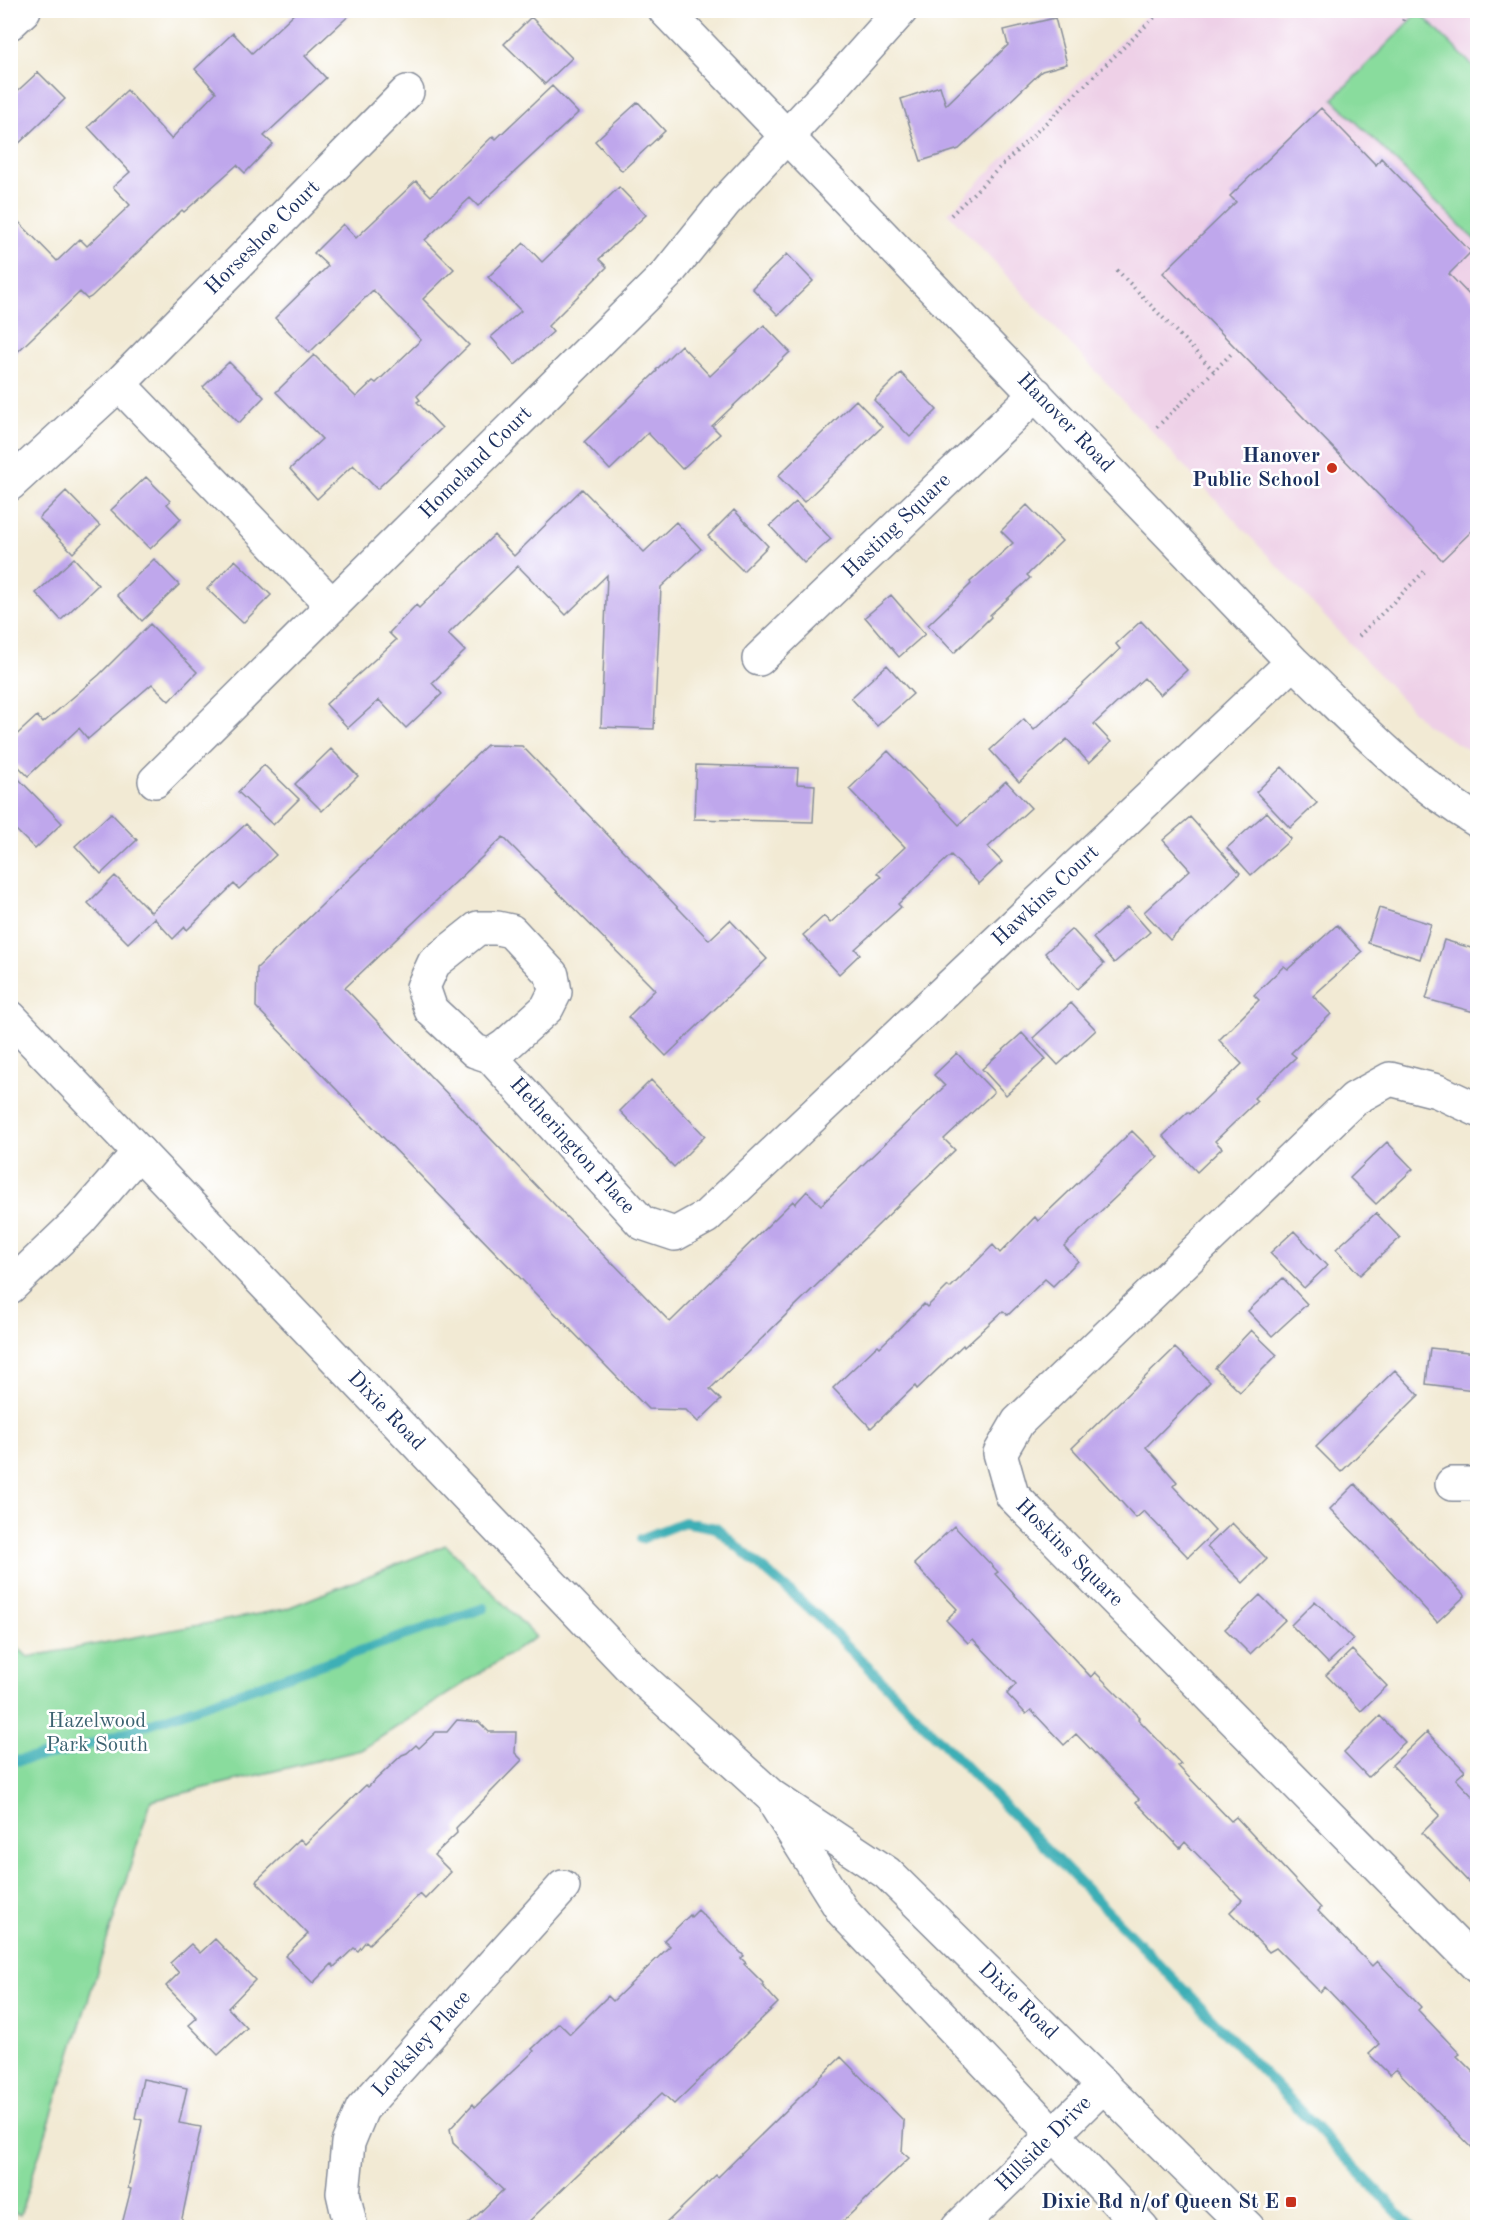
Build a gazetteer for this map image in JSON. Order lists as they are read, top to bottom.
{
  "streets": {
    "street": [
      "Horseshoe Court",
      "Hanover Road",
      "Homeland Court",
      "Hasting Square",
      "Hawkins Court",
      "Hetherington Place",
      "Dixie Road",
      "Hoskins Square",
      "Locksley Place",
      "Hillside Drive"
    ]
  },
  "crossings": [
    ["Hanover Road", "Homeland Court"],
    ["Hanover Road", "Hasting Square"],
    ["Hanover Road", "Hawkins Court"],
    ["Hawkins Court", "Hetherington Place"],
    ["Dixie Road", "Hillside Drive"]
  ],
  "parks": ["Hazelwood Park South"],
  "places": {
    "other": ["Hanover Public School"],
    "transit": ["Dixie Rd n/of Queen St E"]
  }
}
